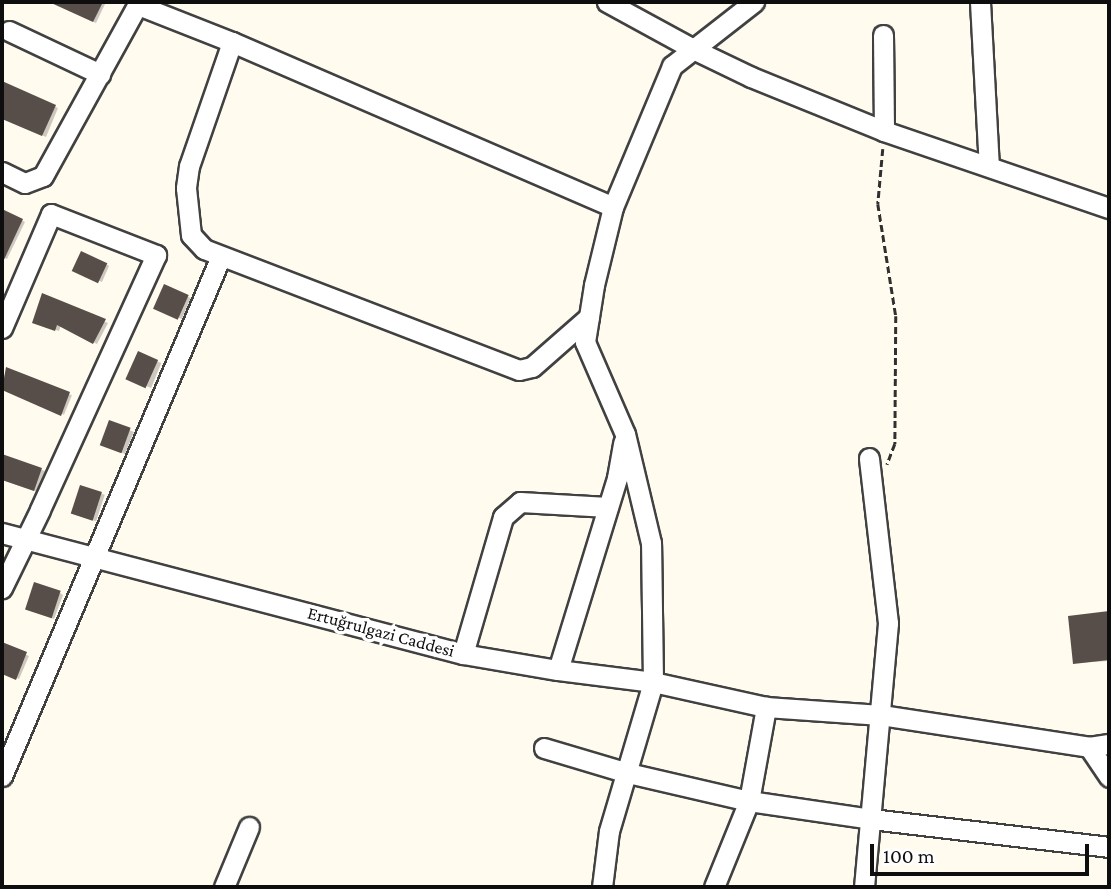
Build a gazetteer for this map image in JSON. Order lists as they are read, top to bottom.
{
  "streets": {
    "street": ["Ertuğrulgazi Caddesi"]
  },
  "scale_bar": "100 m"
}
